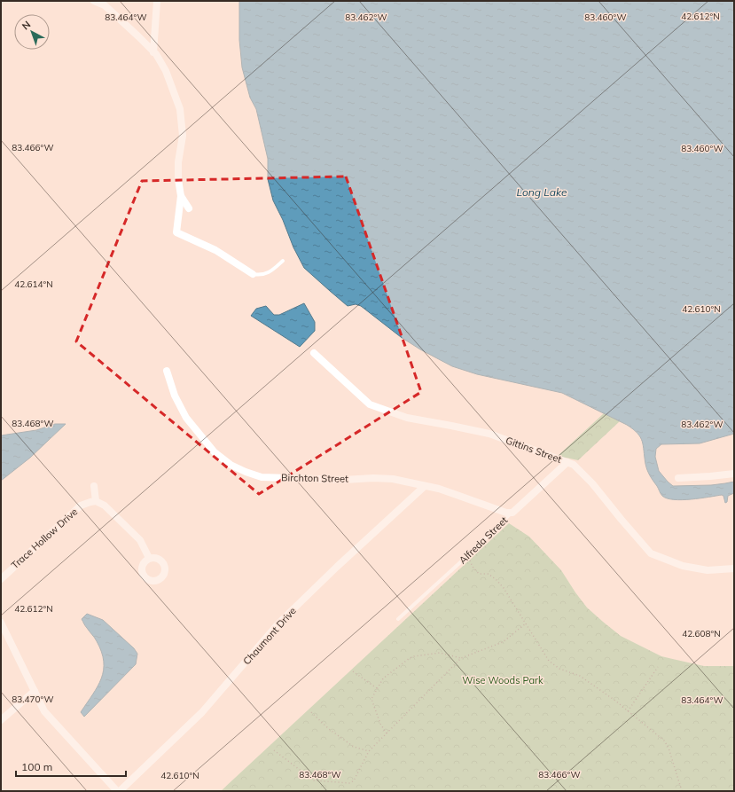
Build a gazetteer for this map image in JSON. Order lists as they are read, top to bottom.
{
  "streets": {
    "street": [
      "Gittins Street",
      "Birchton Street",
      "Trace Hollow Drive",
      "Alfreda Street",
      "Chaumont Drive"
    ]
  },
  "crossings": [
    ["Gittins Street", "Alfreda Street"],
    ["Birchton Street", "Alfreda Street"],
    ["Birchton Street", "Chaumont Drive"]
  ],
  "water": ["Long Lake"],
  "parks": ["Wise Woods Park"],
  "scale_bar": "100 m",
  "north": "top left",
  "coordinates": [
    "42.612°N",
    "83.464°W",
    "83.462°W",
    "83.460°W",
    "83.466°W",
    "42.614°N",
    "42.610°N",
    "83.468°W",
    "42.608°N",
    "83.470°W"
  ]
}
